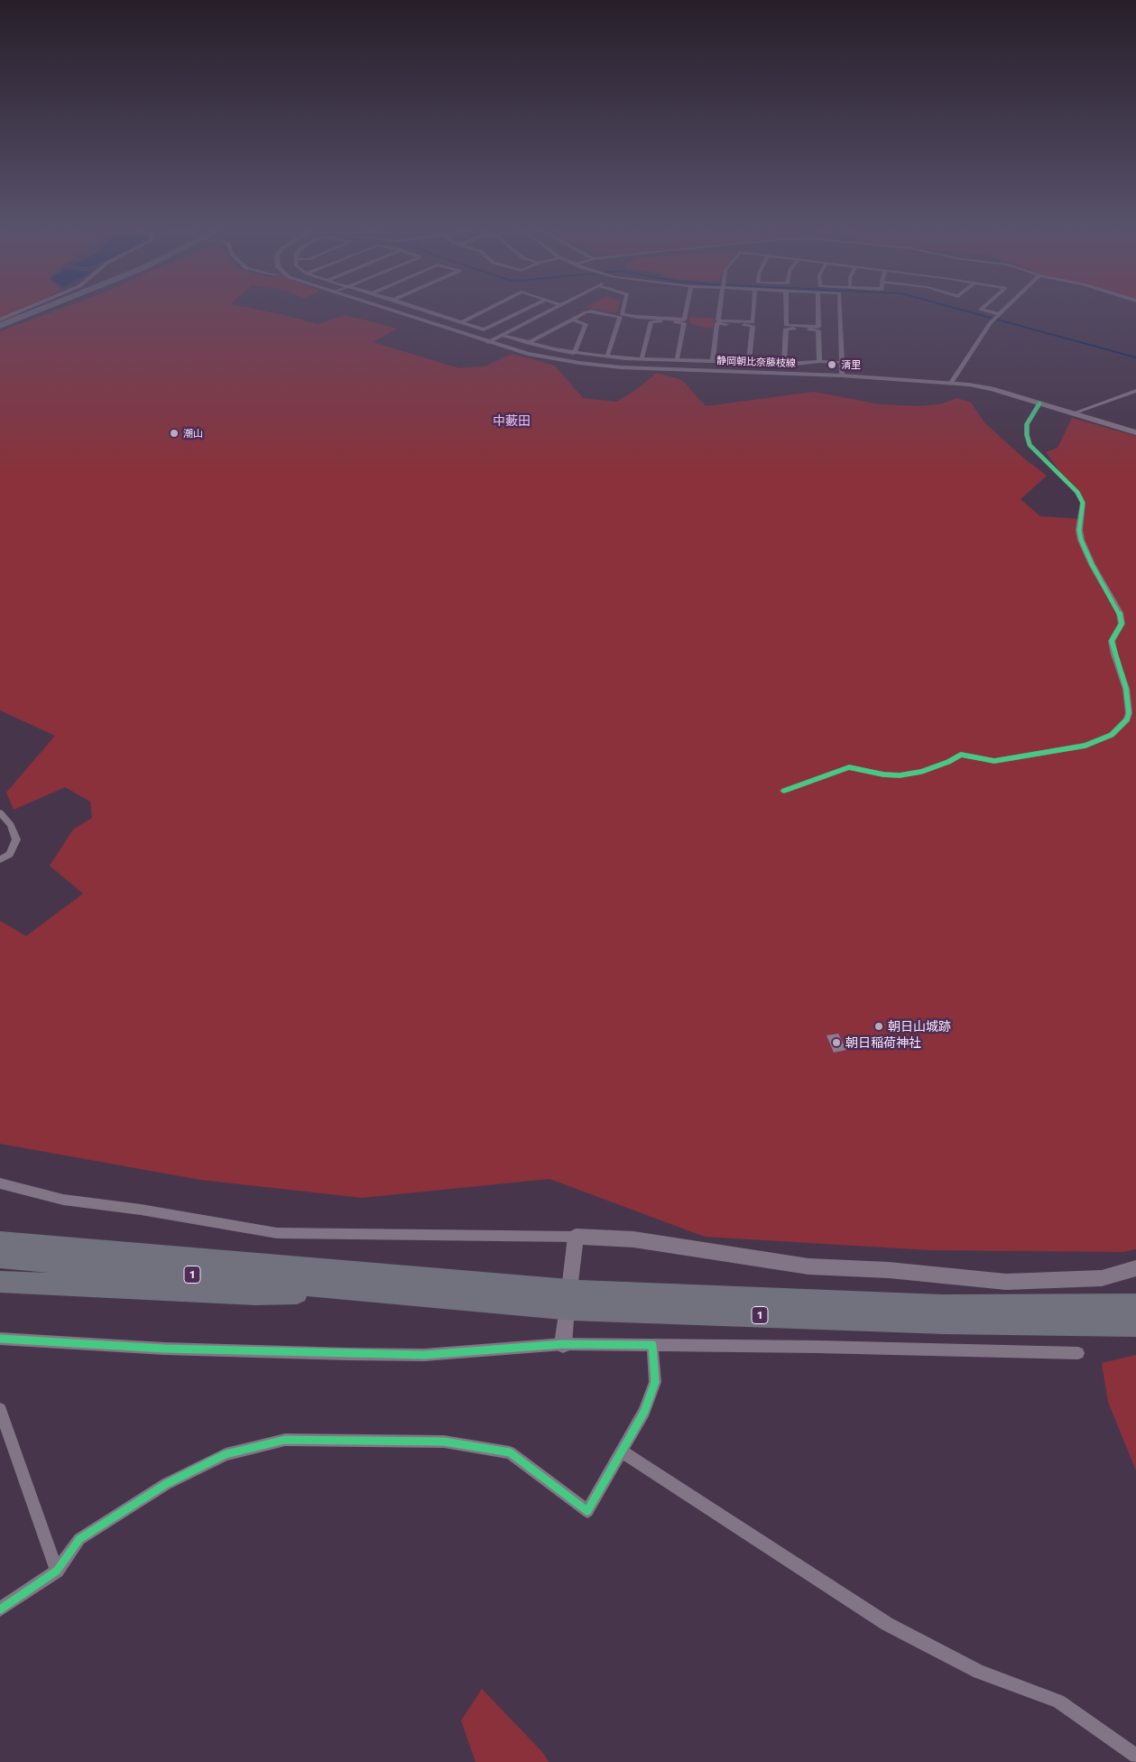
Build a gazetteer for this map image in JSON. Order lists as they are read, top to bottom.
{
  "streets": {
    "highway": ["1"],
    "main road": ["静岡朝比奈藤枝線"]
  },
  "districts": ["中藪田"],
  "places": [
    "清里",
    "潮山",
    "朝日山城跡",
    "朝日稲荷神社"
  ]
}
